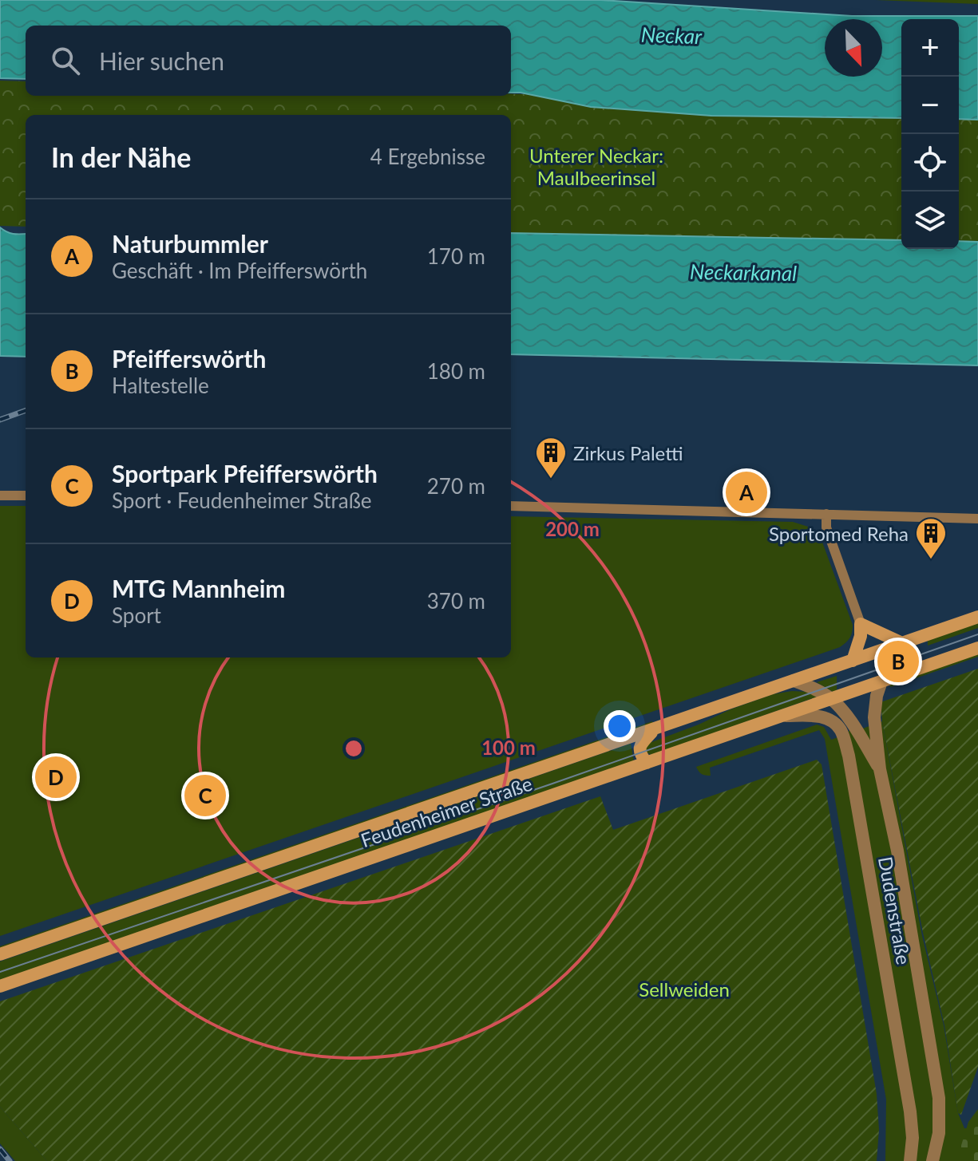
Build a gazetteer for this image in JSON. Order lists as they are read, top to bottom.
{
  "streets": {
    "main road": ["Feudenheimer Straße"],
    "street": ["Dudenstraße"]
  },
  "crossings": [
    ["Feudenheimer Straße", "Dudenstraße"]
  ],
  "water": ["Neckar", "Neckarkanal"],
  "parks": ["Unterer Neckar: Maulbeerinsel", "Sellweiden"],
  "places": {
    "building": ["Zirkus Paletti", "Sportomed Reha"]
  },
  "north": "bottom right",
  "page": {
    "map_buttons": ["+", "−"],
    "search": "Hier suchen",
    "heading": ["In der Nähe", "4 Ergebnisse"],
    "list": [
      {
        "mark": "A",
        "name": "Naturbummler",
        "note": "Geschäft · Im Pfeifferswörth",
        "value": "170 m"
      },
      {
        "mark": "B",
        "name": "Pfeifferswörth",
        "note": "Haltestelle",
        "value": "180 m"
      },
      {
        "mark": "C",
        "name": "Sportpark Pfeifferswörth",
        "note": "Sport · Feudenheimer Straße",
        "value": "270 m"
      },
      {
        "mark": "D",
        "name": "MTG Mannheim",
        "note": "Sport",
        "value": "370 m"
      }
    ],
    "pins": [
      "A",
      "B",
      "D",
      "C"
    ]
  },
  "rings": ["200 m", "100 m"]
}
